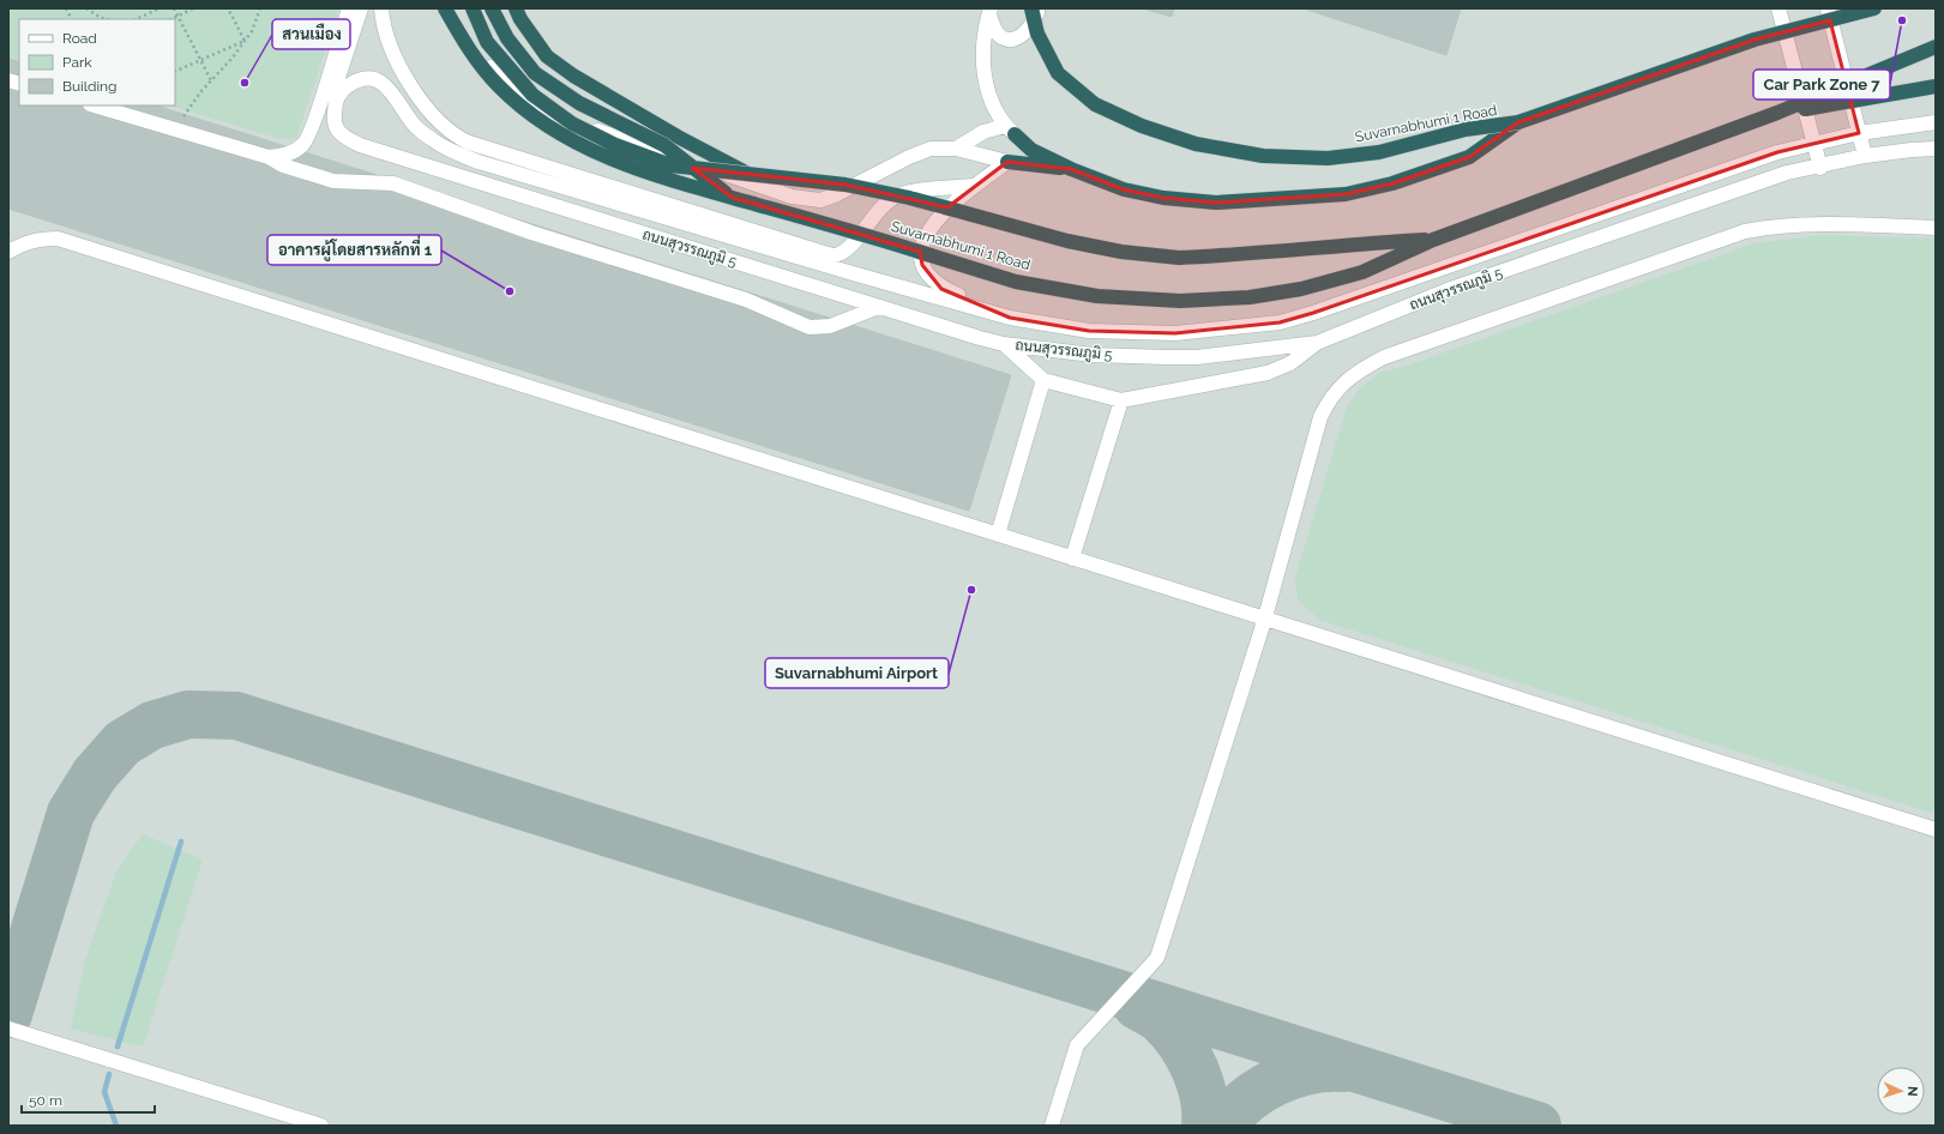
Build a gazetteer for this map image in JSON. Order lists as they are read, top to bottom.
{
  "streets": {
    "highway": ["Suvarnabhumi 1 Road"],
    "street": ["ถนนสุวรรณภูมิ 5"]
  },
  "places": [
    "Car Park Zone 7",
    "สวนเมือง",
    "อาคารผู้โดยสารหลักที่ 1",
    "Suvarnabhumi Airport"
  ],
  "legend": ["Road", "Park", "Building"],
  "scale_bar": "50 m",
  "north": "right"
}
